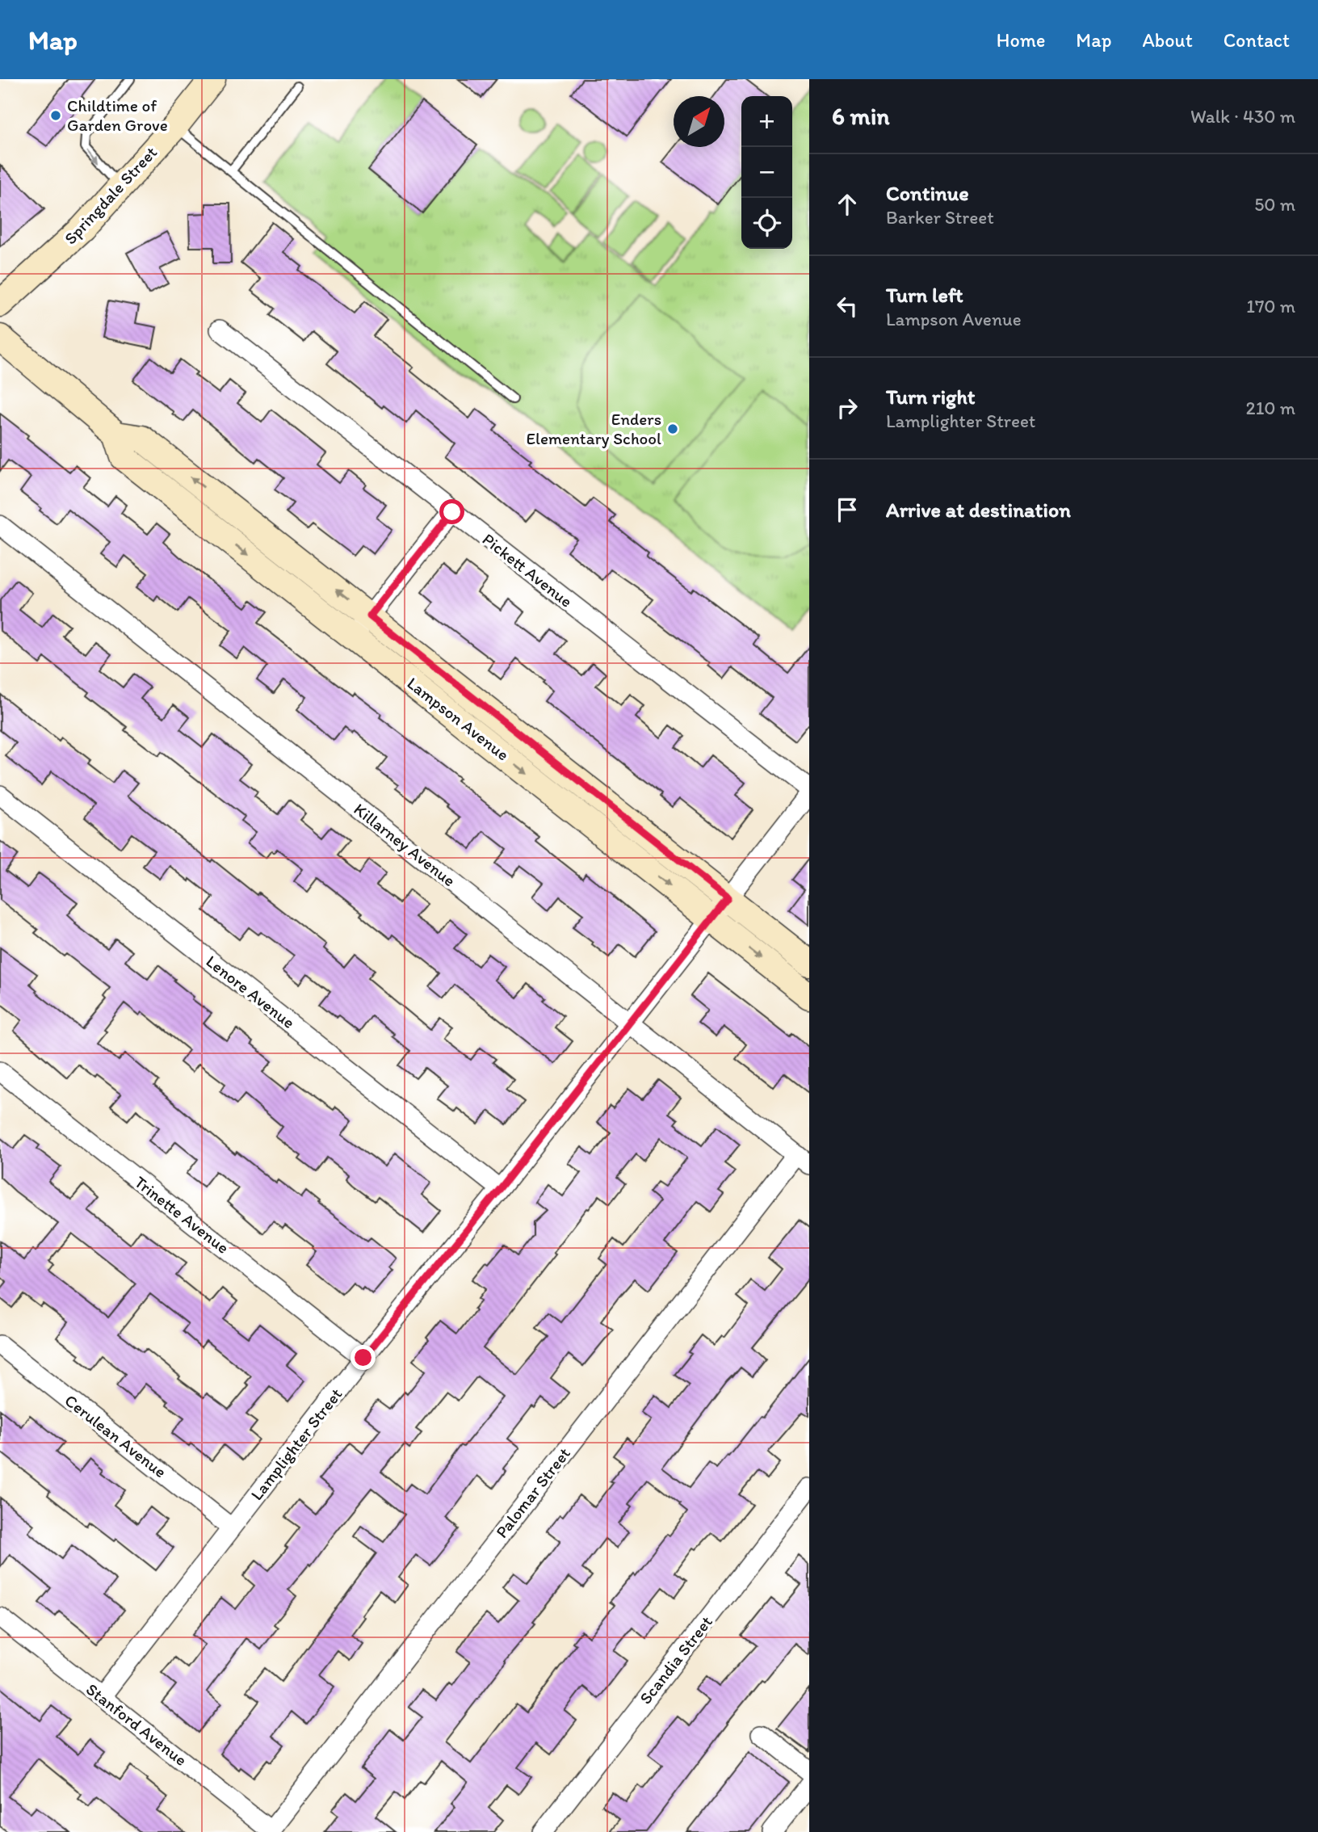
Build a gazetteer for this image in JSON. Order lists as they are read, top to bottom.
{
  "streets": {
    "main road": ["Springdale Street", "Lampson Avenue"],
    "street": [
      "Pickett Avenue",
      "Killarney Avenue",
      "Lenore Avenue",
      "Trinette Avenue",
      "Cerulean Avenue",
      "Lamplighter Street",
      "Palomar Street",
      "Scandia Street",
      "Stanford Avenue"
    ]
  },
  "crossings": [
    ["Lampson Avenue", "Lamplighter Street"],
    ["Killarney Avenue", "Lamplighter Street"],
    ["Killarney Avenue", "Palomar Street"],
    ["Lenore Avenue", "Lamplighter Street"],
    ["Trinette Avenue", "Lamplighter Street"],
    ["Cerulean Avenue", "Lamplighter Street"],
    ["Lamplighter Street", "Stanford Avenue"],
    ["Palomar Street", "Stanford Avenue"]
  ],
  "places": ["Childtime of Garden Grove", "Enders Elementary School"],
  "north": "top right",
  "page": {
    "header": "Map",
    "nav": [
      "Home",
      "Map",
      "About",
      "Contact"
    ],
    "heading": ["6 min", "Walk · 430 m"],
    "map_buttons": ["+", "−"],
    "list": [
      ["Continue", "Barker Street", "50 m"],
      ["Turn left", "Lampson Avenue", "170 m"],
      ["Turn right", "Lamplighter Street", "210 m"],
      "Arrive at destination"
    ]
  }
}
